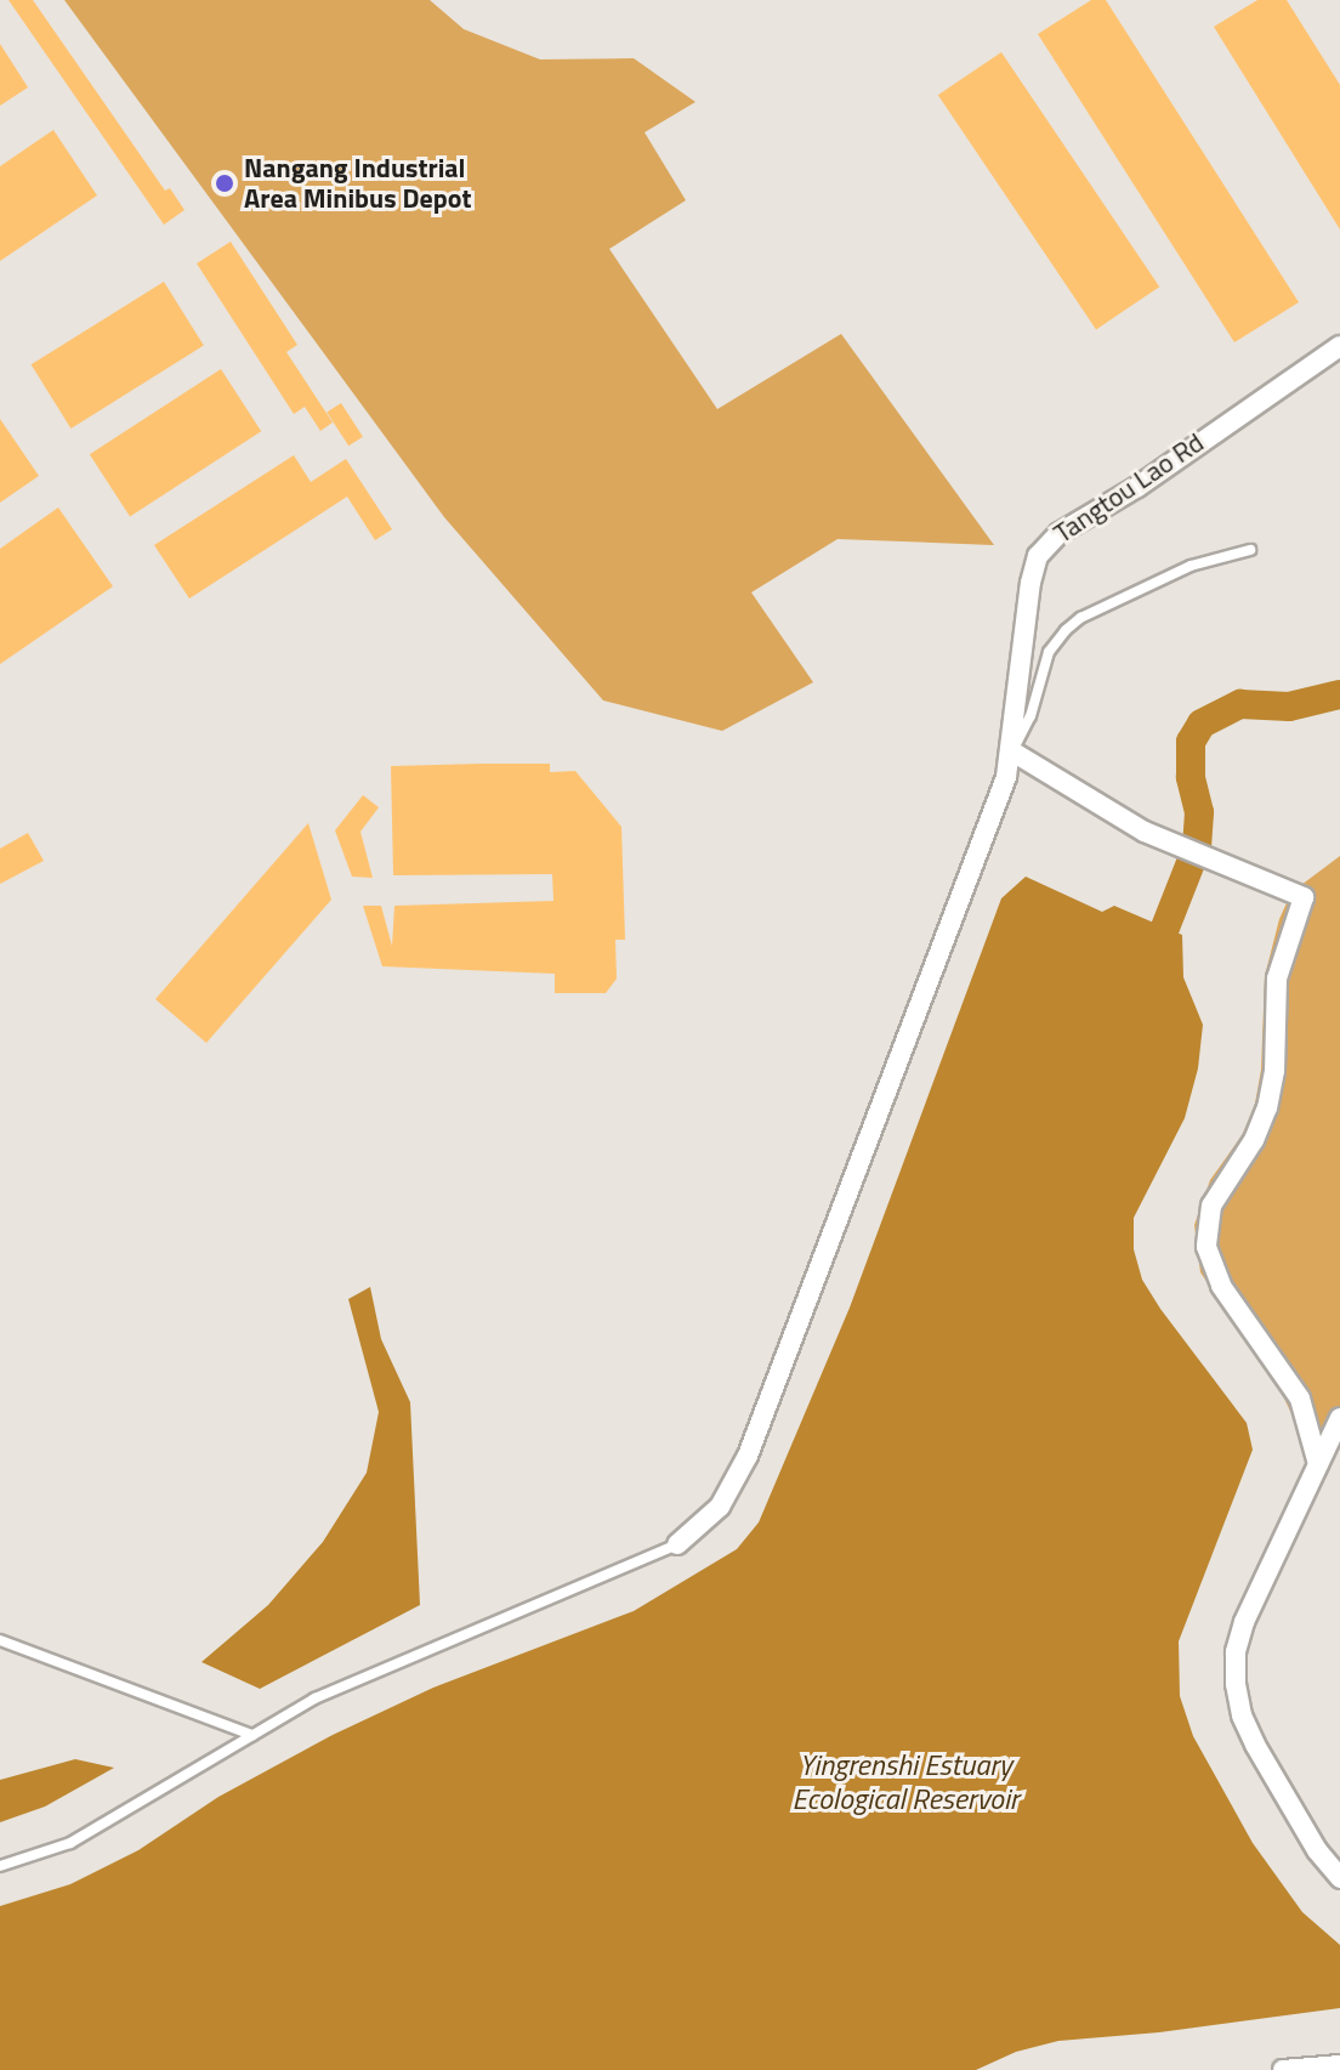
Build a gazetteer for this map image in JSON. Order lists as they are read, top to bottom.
{
  "streets": {
    "street": ["Tangtou Lao Rd"]
  },
  "water": ["Yingrenshi Estuary Ecological Reservoir"],
  "places": ["Nangang Industrial Area Minibus Depot"]
}
